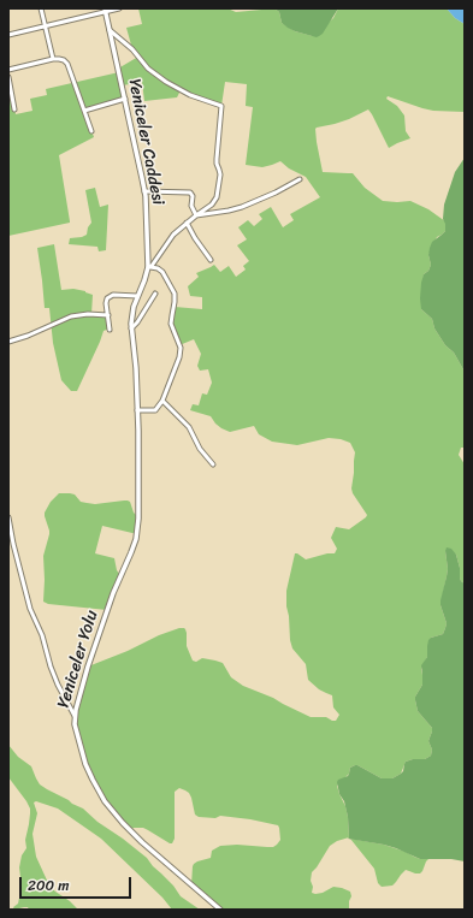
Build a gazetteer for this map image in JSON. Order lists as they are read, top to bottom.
{
  "streets": {
    "street": ["Yeniceler Caddesi", "Yeniceler Yolu"]
  },
  "crossings": [
    ["Yeniceler Caddesi", "Yeniceler Yolu"]
  ],
  "scale_bar": "200 m"
}
